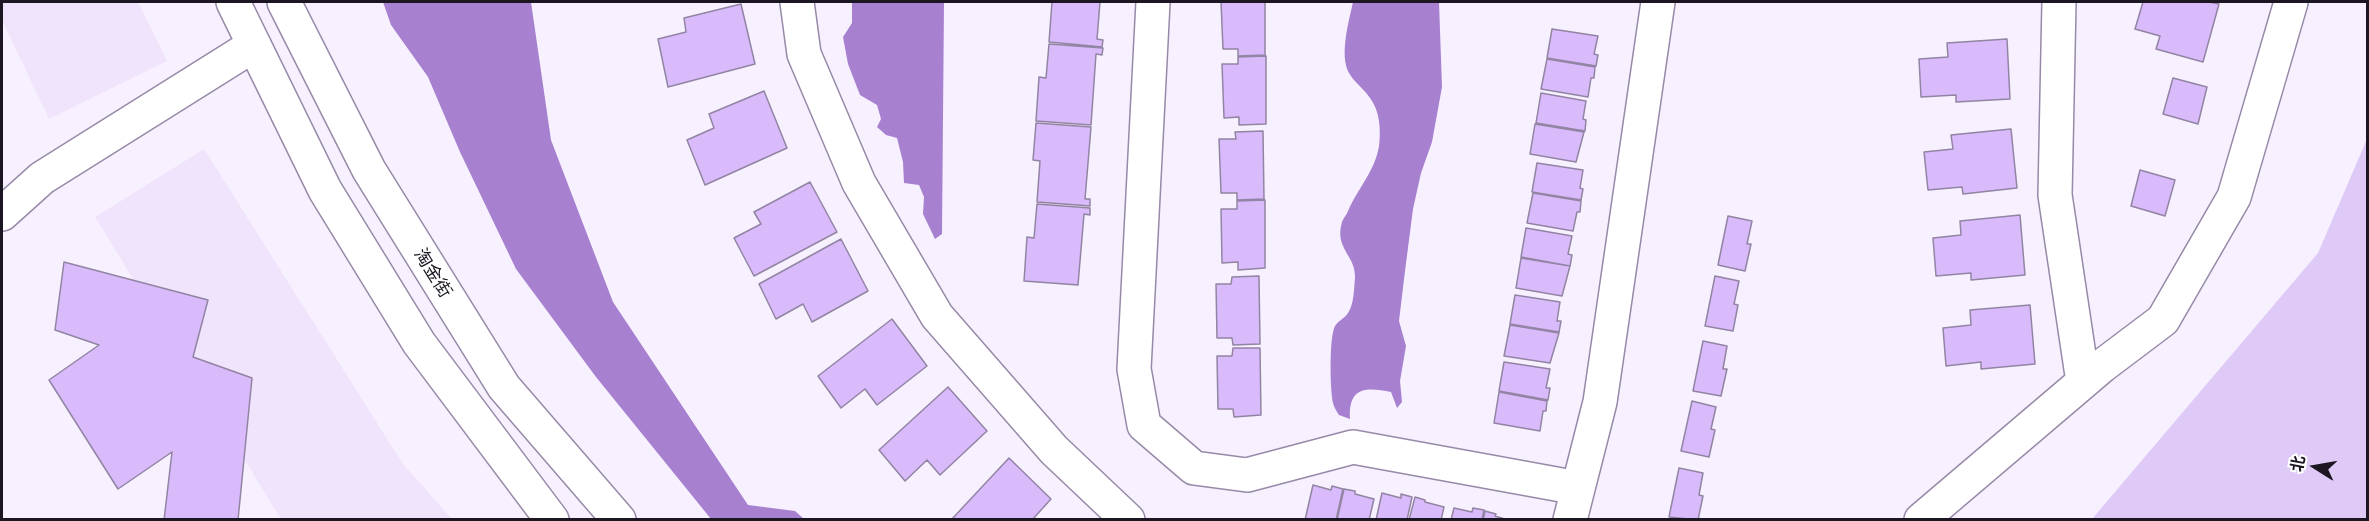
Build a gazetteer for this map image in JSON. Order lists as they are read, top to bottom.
{
  "streets": {
    "street": ["淘金街"]
  },
  "north": "left"
}
